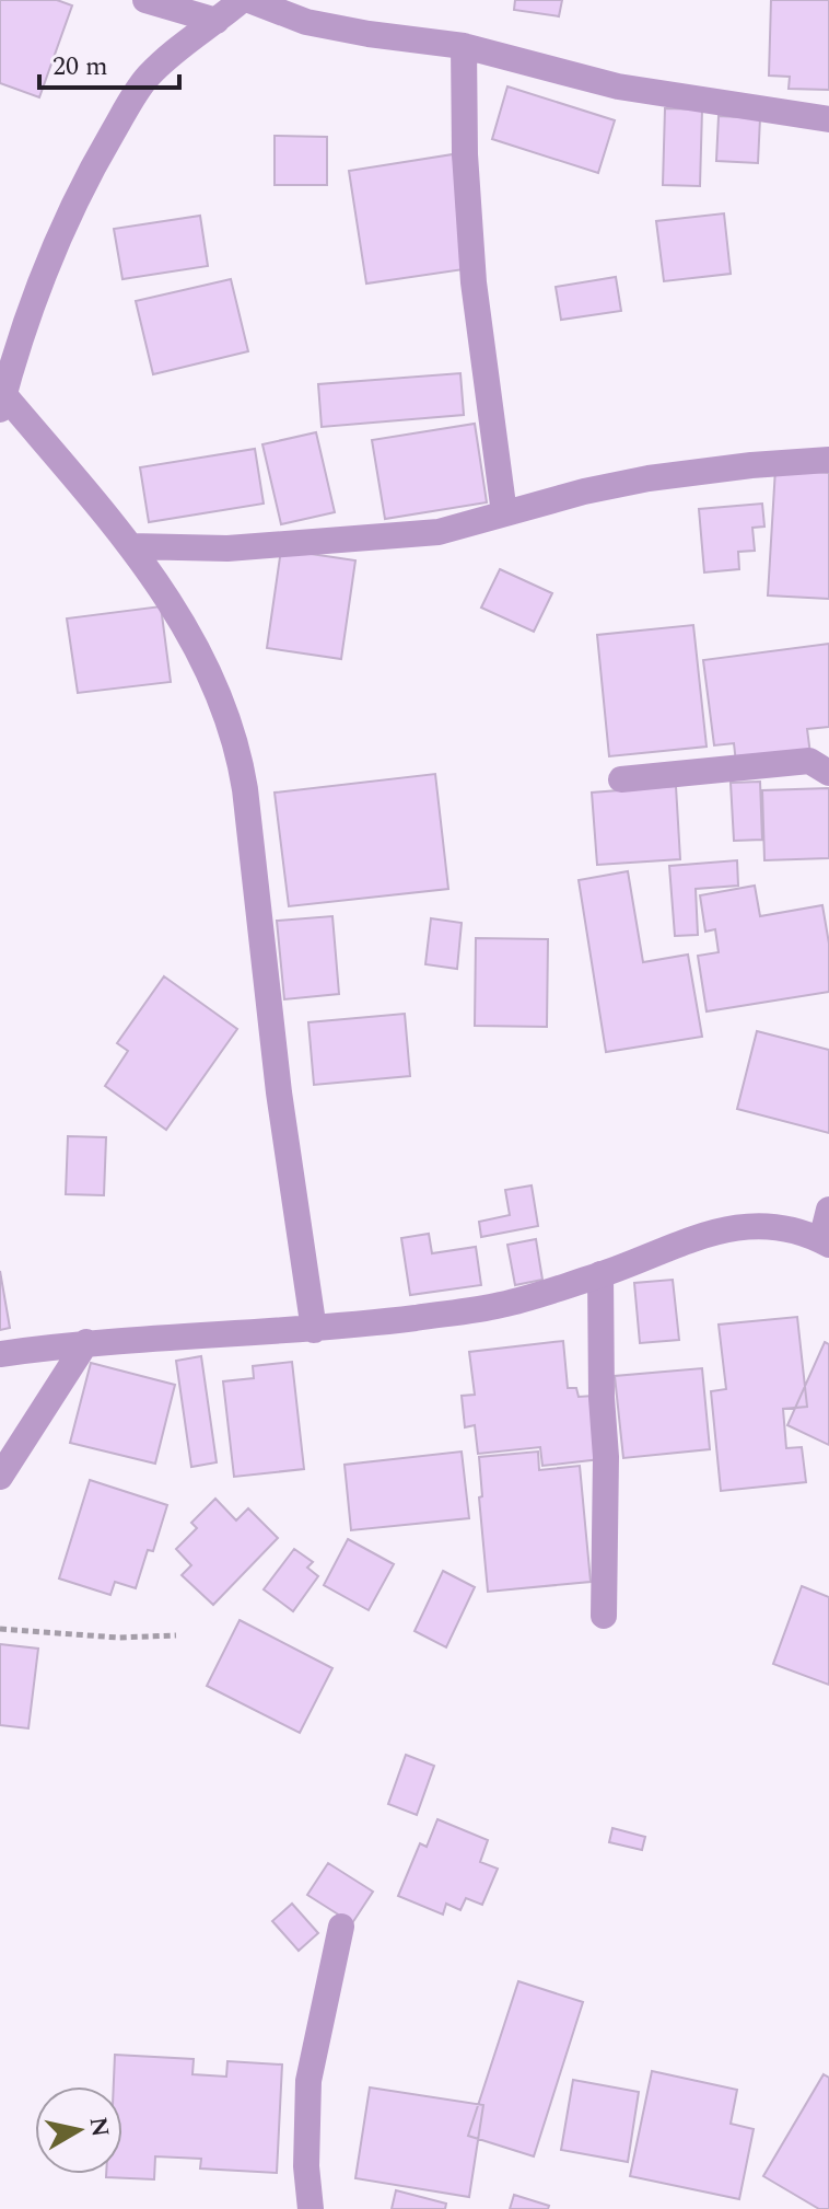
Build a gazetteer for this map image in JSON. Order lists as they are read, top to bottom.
{
  "scale_bar": "20 m",
  "north": "right"
}
